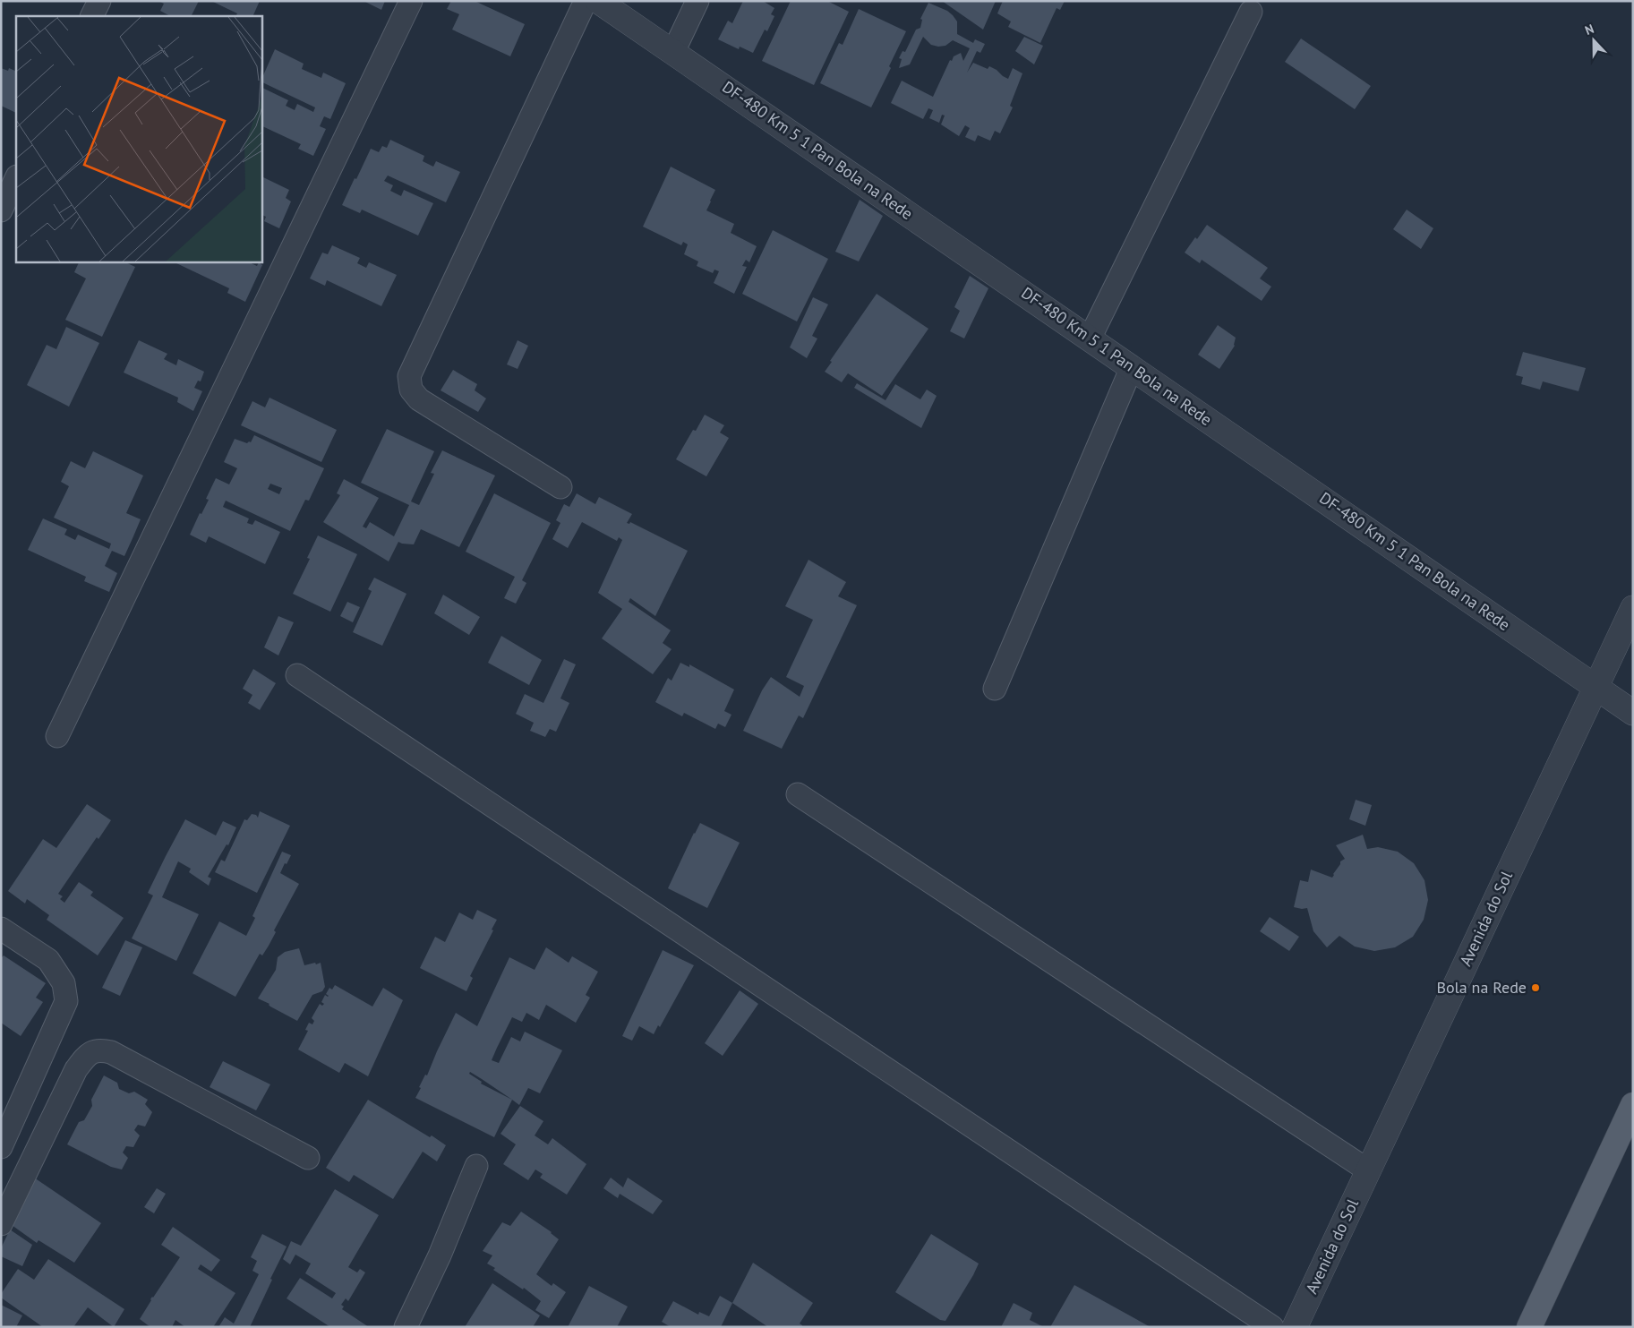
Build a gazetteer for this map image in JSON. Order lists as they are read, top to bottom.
{
  "streets": {
    "street": ["DF-480 Km 5 1 Pan Bola na Rede", "Avenida do Sol"]
  },
  "crossings": [
    ["DF-480 Km 5 1 Pan Bola na Rede", "Avenida do Sol"]
  ],
  "places": ["Bola na Rede"],
  "north": "top"
}
